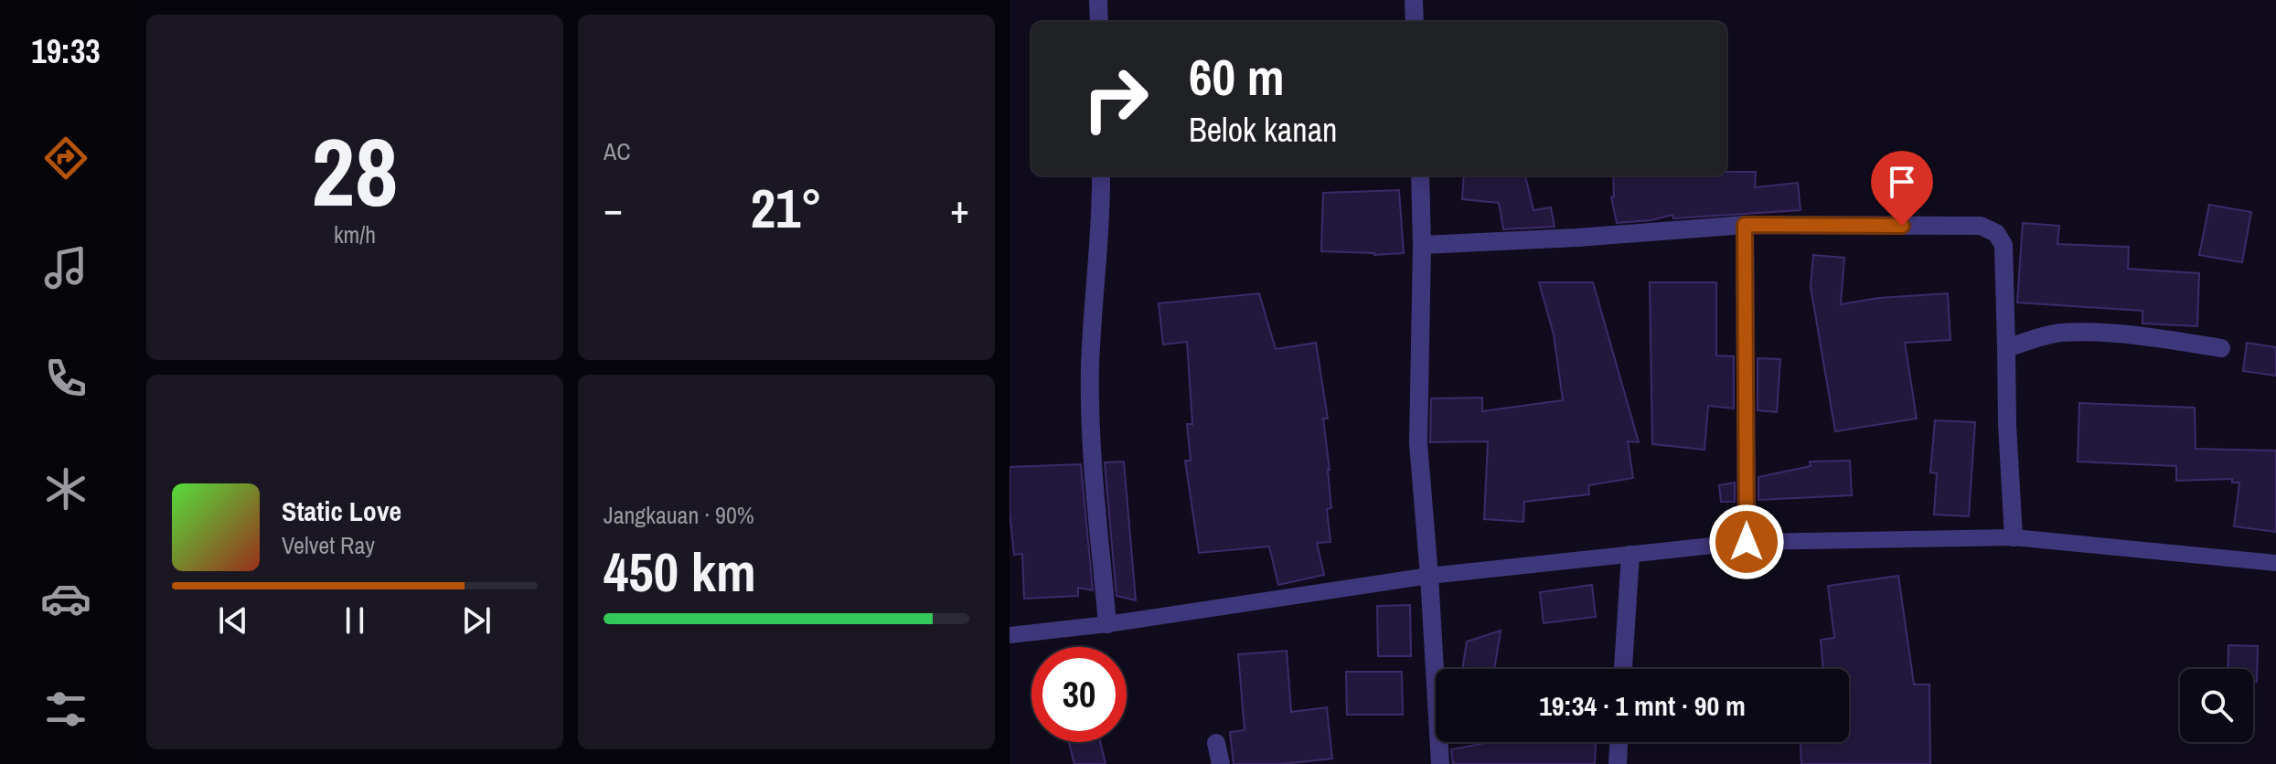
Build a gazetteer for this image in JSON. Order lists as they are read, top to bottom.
{
  "page": {
    "tabs": "19:33",
    "tile": [
      ["28", "km/h"],
      "AC",
      ["Jangkauan · 90%", "450 km"]
    ],
    "turn": ["60 m", "Belok kanan"],
    "heat": ["−", "21°", "+"],
    "song": ["Static Love", "Velvet Ray"],
    "limit": "30",
    "trip": "19:34 · 1 mnt · 90 m"
  }
}
